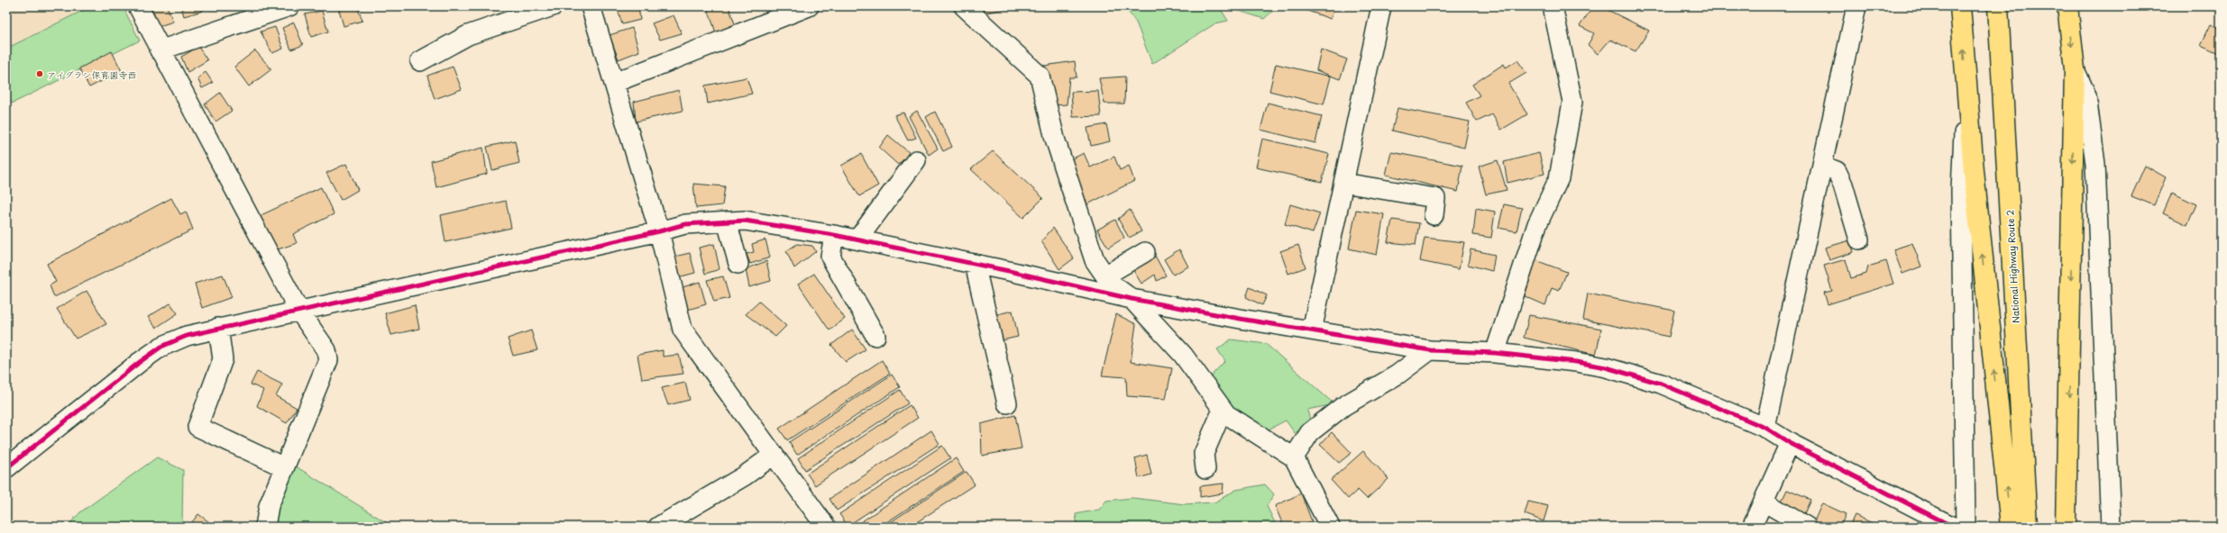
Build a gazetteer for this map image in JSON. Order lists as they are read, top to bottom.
{
  "streets": {
    "highway": ["National Highway Route 2"]
  },
  "places": ["アイグラン保育園寺西"]
}
